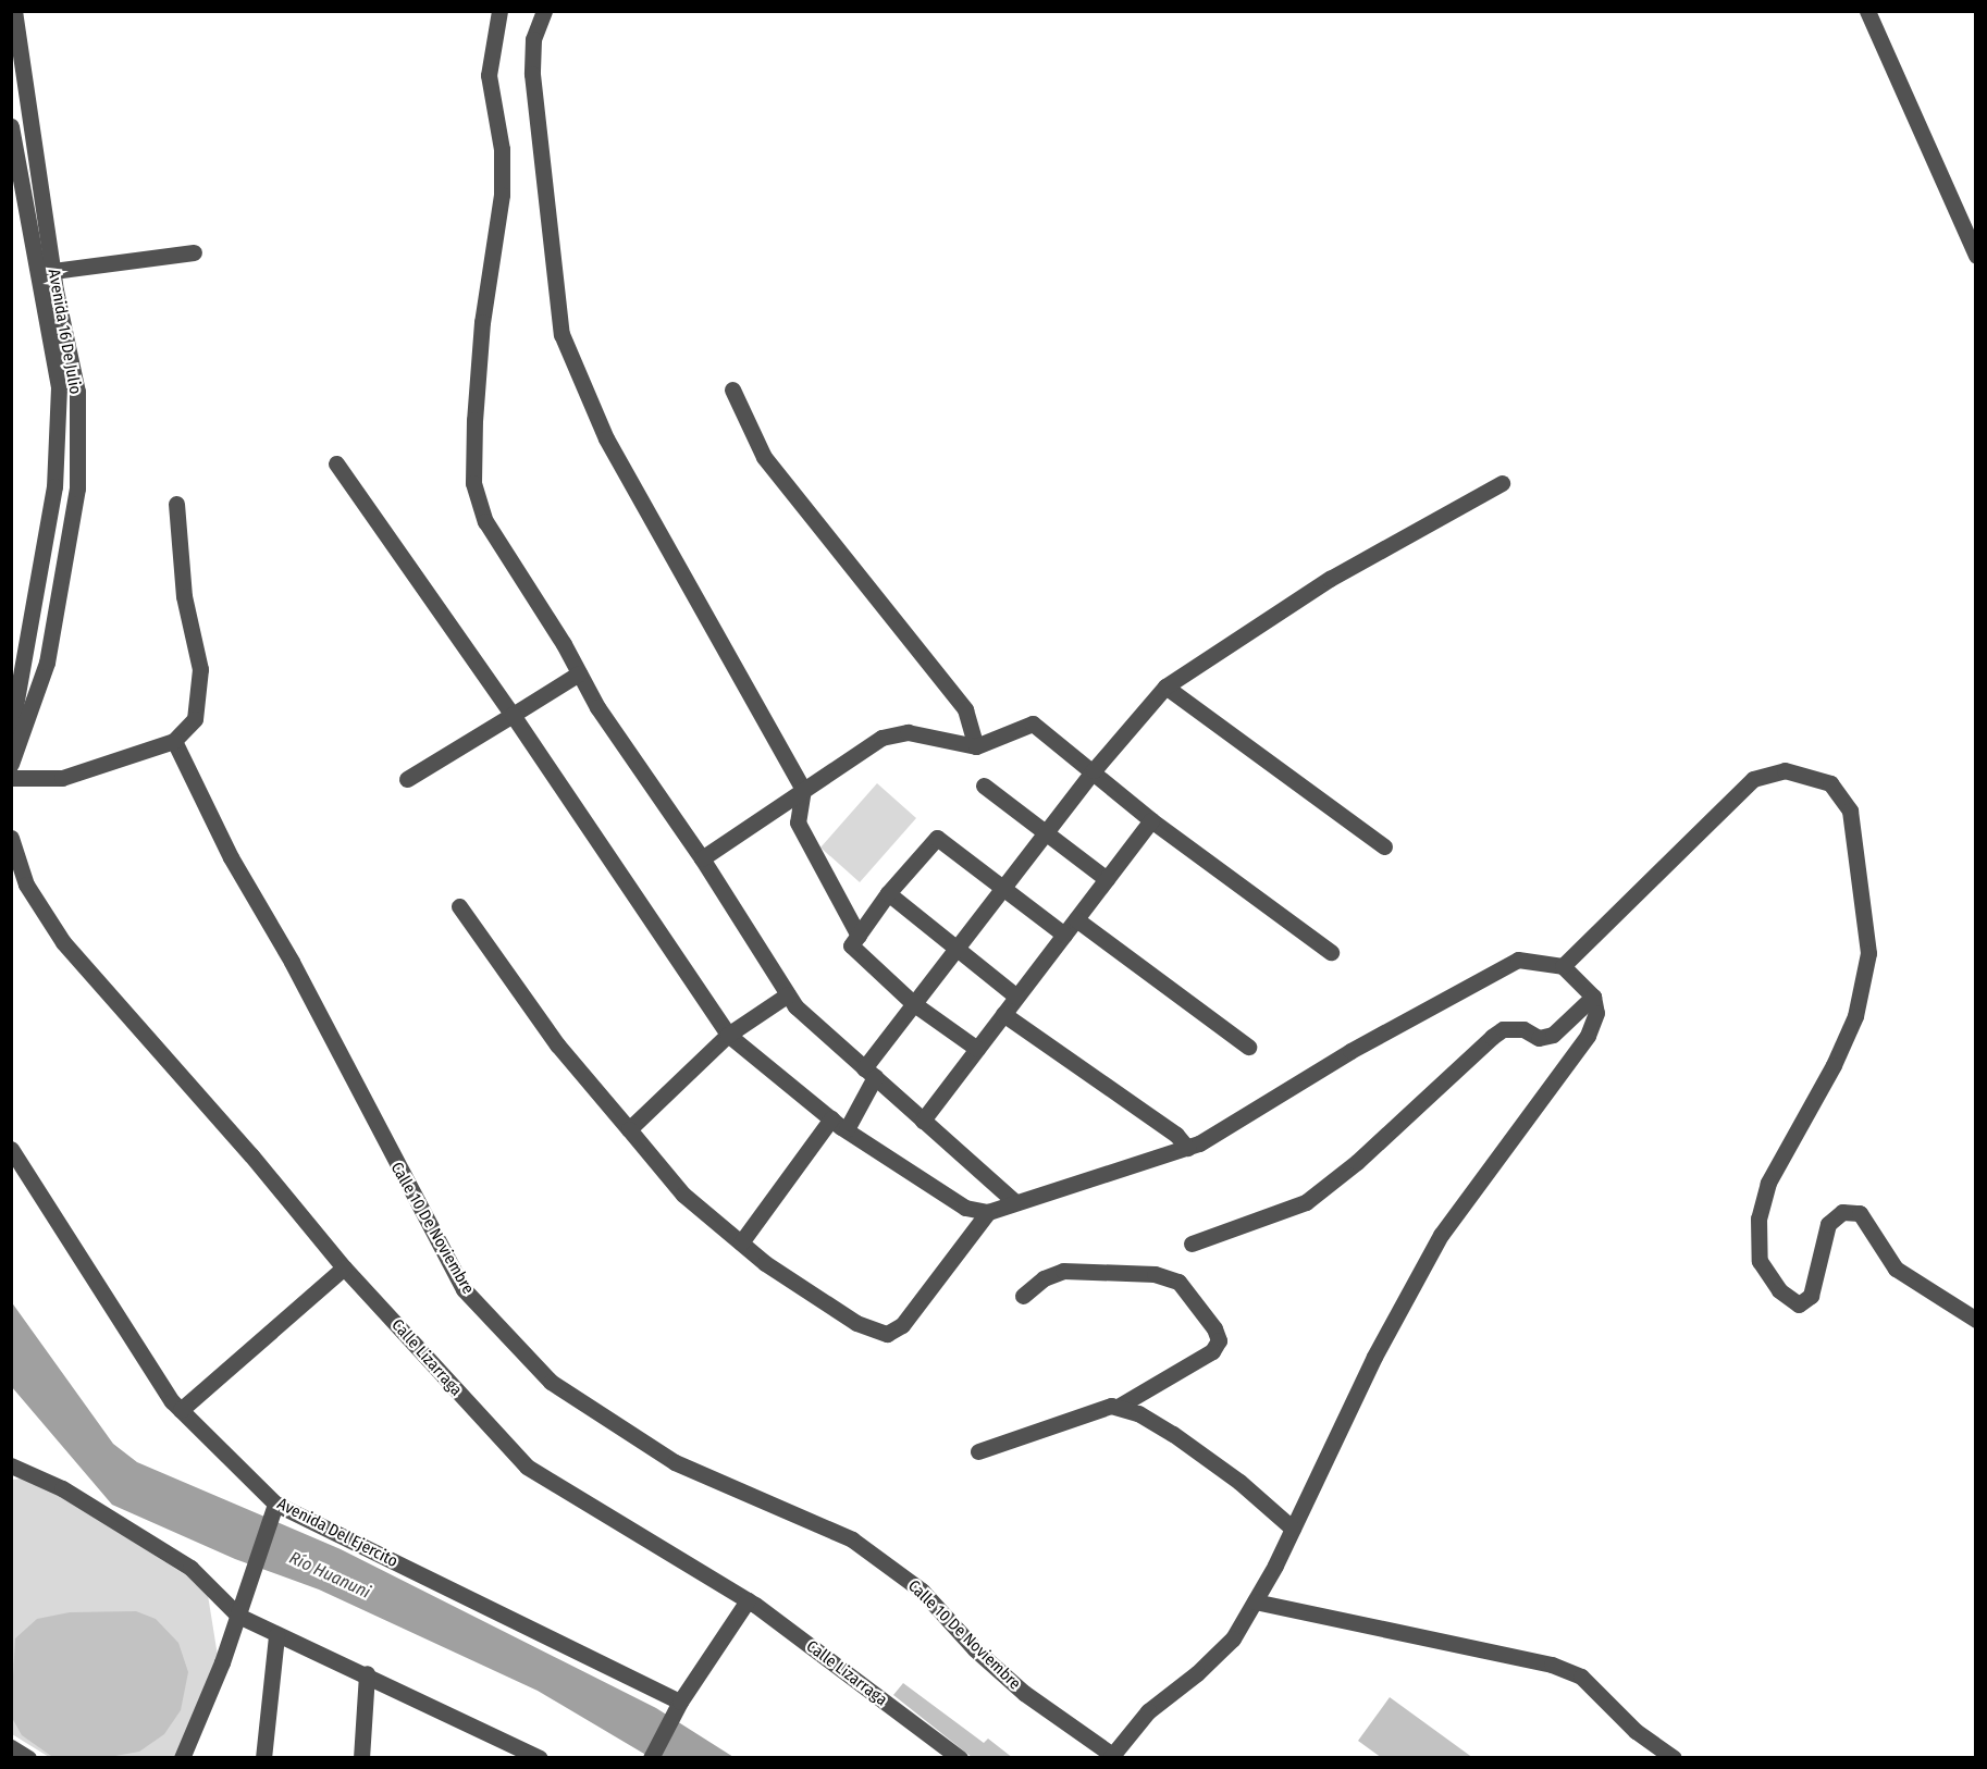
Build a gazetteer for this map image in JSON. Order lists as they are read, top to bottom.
{
  "streets": {
    "street": [
      "Avenida 16 De Julio",
      "Calle 10 De Noviembre",
      "Calle Lizarraga",
      "Avenida Del Ejercito"
    ]
  },
  "water": ["Río Huanuni"]
}
